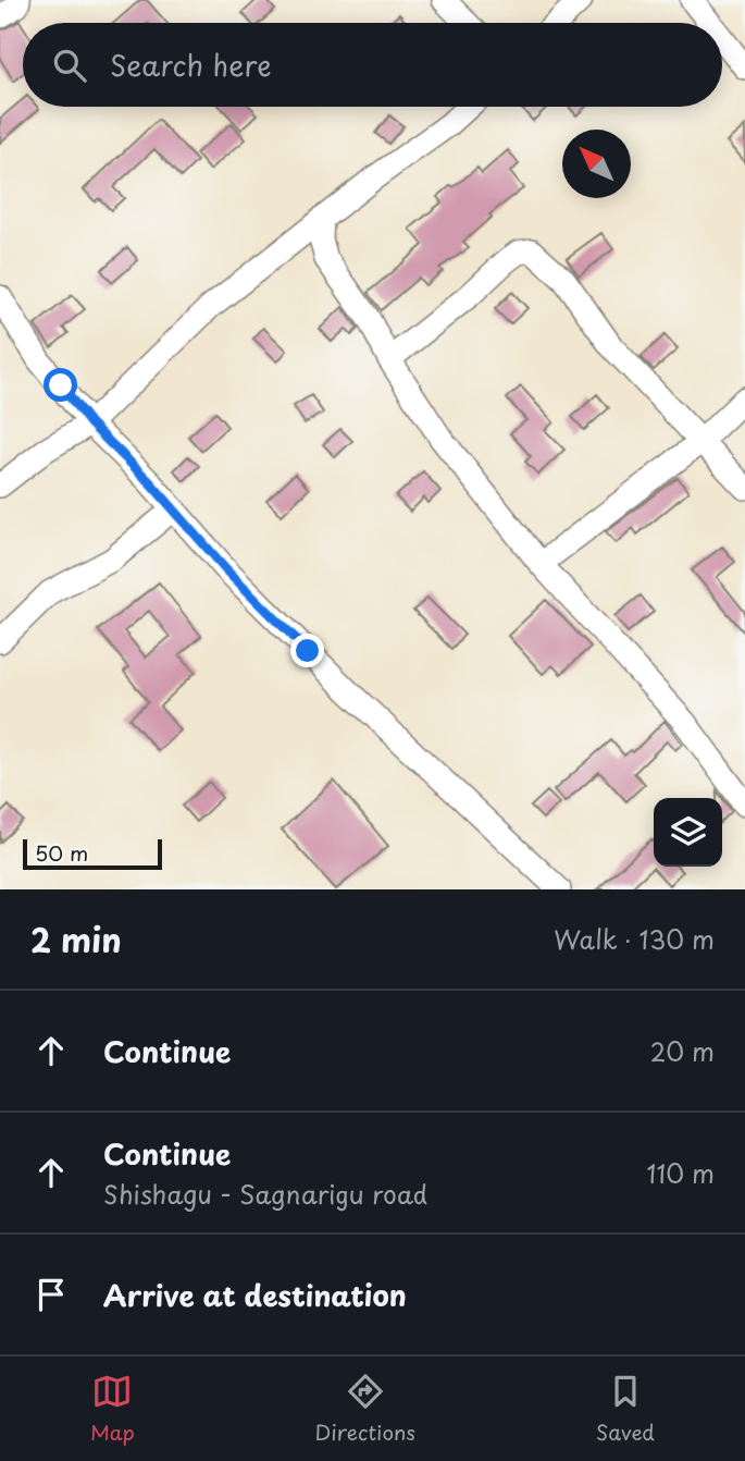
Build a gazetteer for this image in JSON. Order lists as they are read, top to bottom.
{
  "scale_bar": "50 m",
  "north": "top left",
  "page": {
    "search": "Search here",
    "scale": "50 m",
    "heading": ["2 min", "Walk · 130 m"],
    "list": [
      ["Continue", "20 m"],
      ["Continue", "Shishagu - Sagnarigu road", "110 m"],
      "Arrive at destination"
    ],
    "nav": ["Map", "Directions", "Saved"]
  }
}
